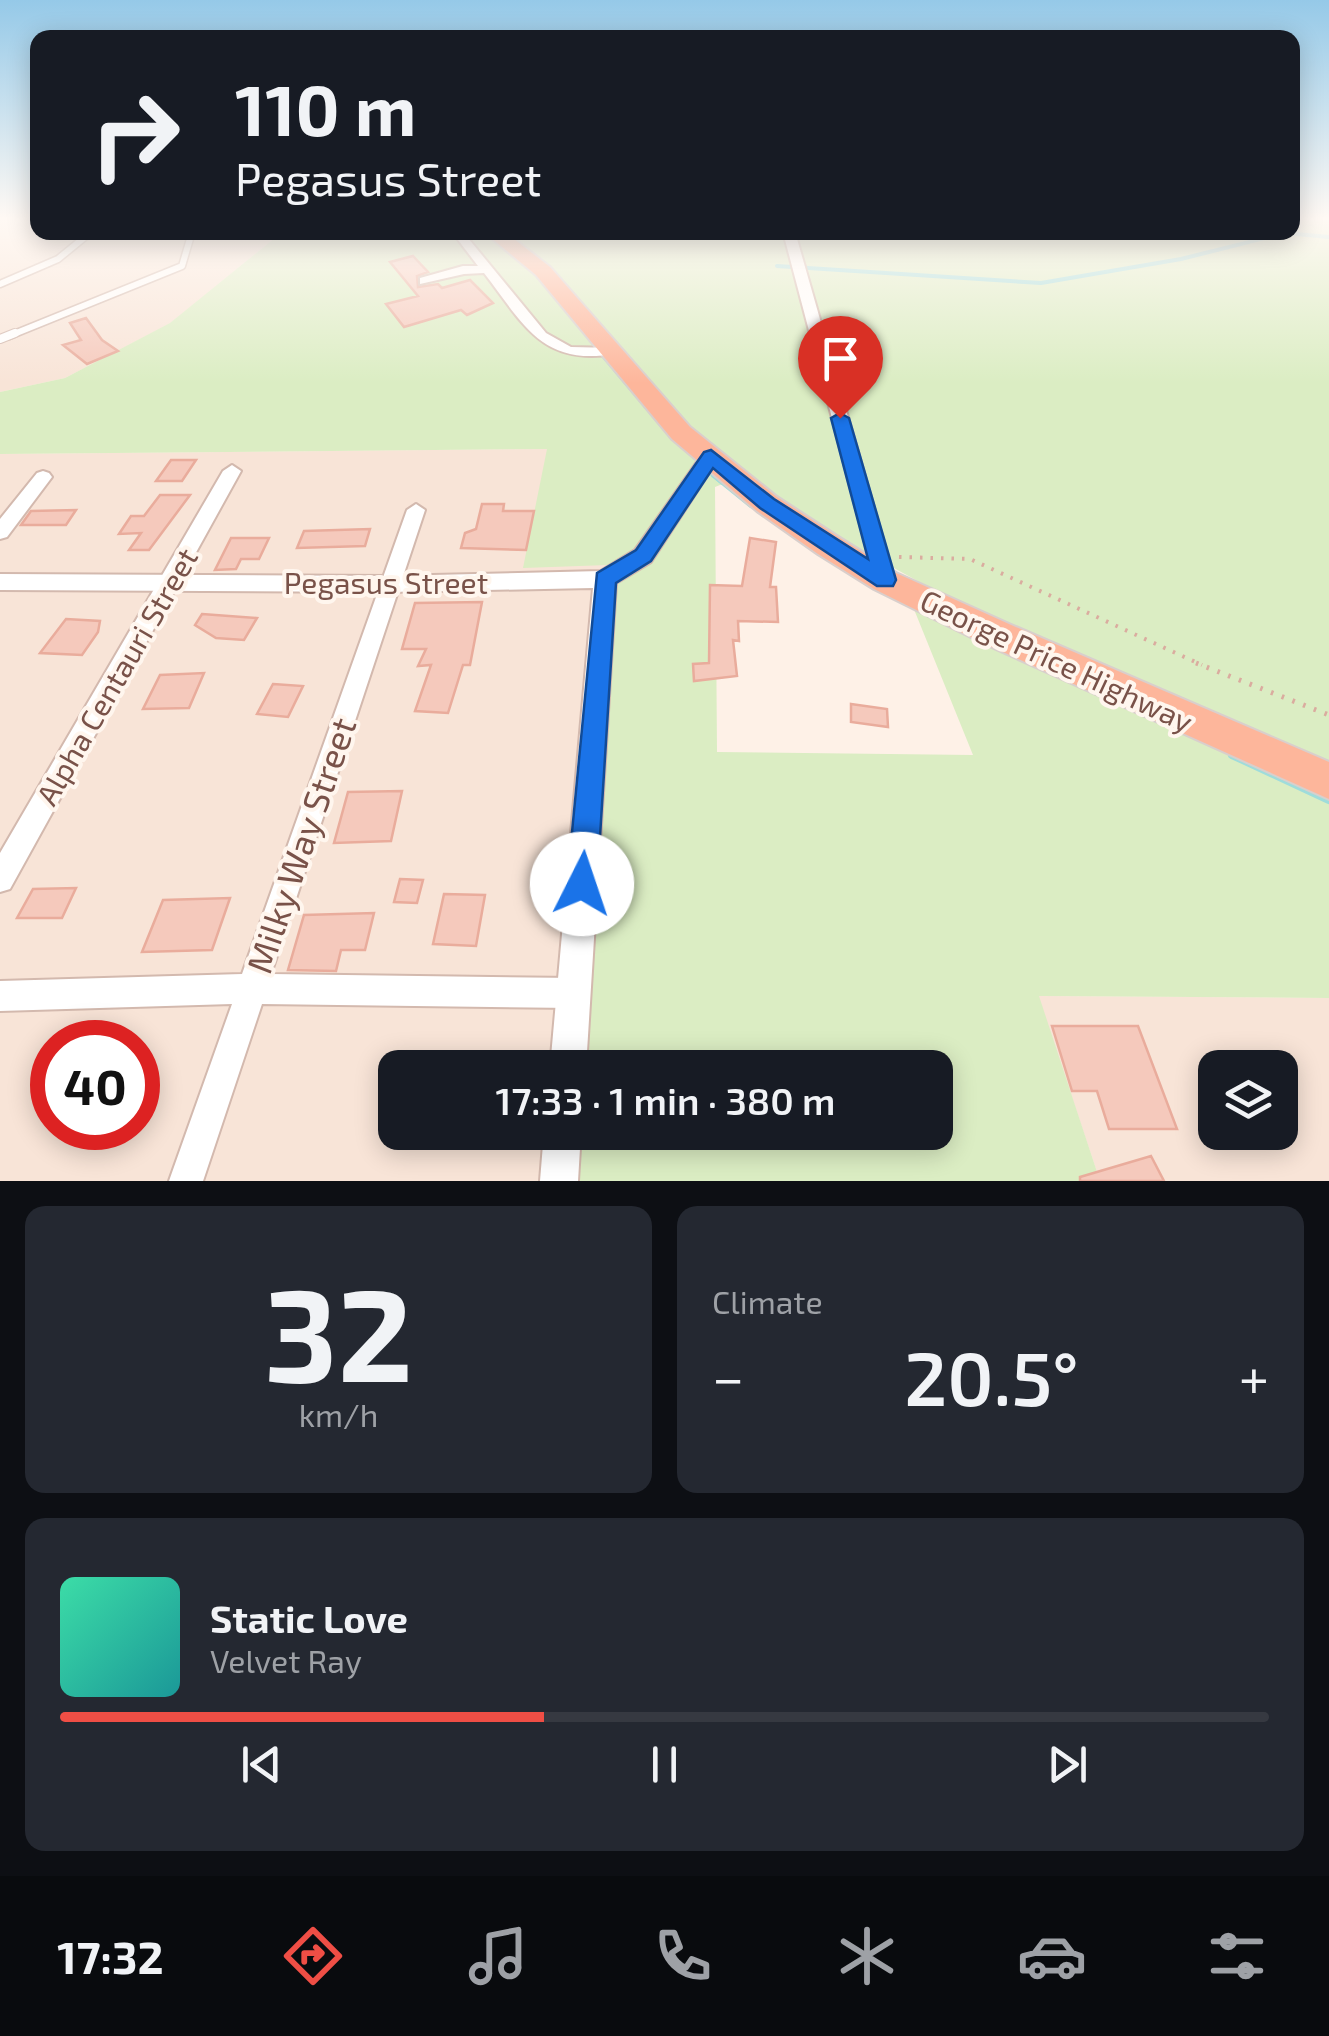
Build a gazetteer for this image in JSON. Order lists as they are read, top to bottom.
{
  "streets": {
    "highway": ["George Price Highway"],
    "street": ["Pegasus Street", "Alpha Centauri Street", "Milky Way Street"]
  },
  "crossings": [
    ["Pegasus Street", "Alpha Centauri Street"],
    ["Pegasus Street", "Milky Way Street"]
  ],
  "page": {
    "turn": ["110 m", "Pegasus Street"],
    "limit": "40",
    "trip": "17:33 · 1 min · 380 m",
    "tile": [
      ["32", "km/h"],
      "Climate"
    ],
    "heat": ["−", "20.5°", "+"],
    "song": ["Static Love", "Velvet Ray"],
    "tabs": "17:32"
  }
}
